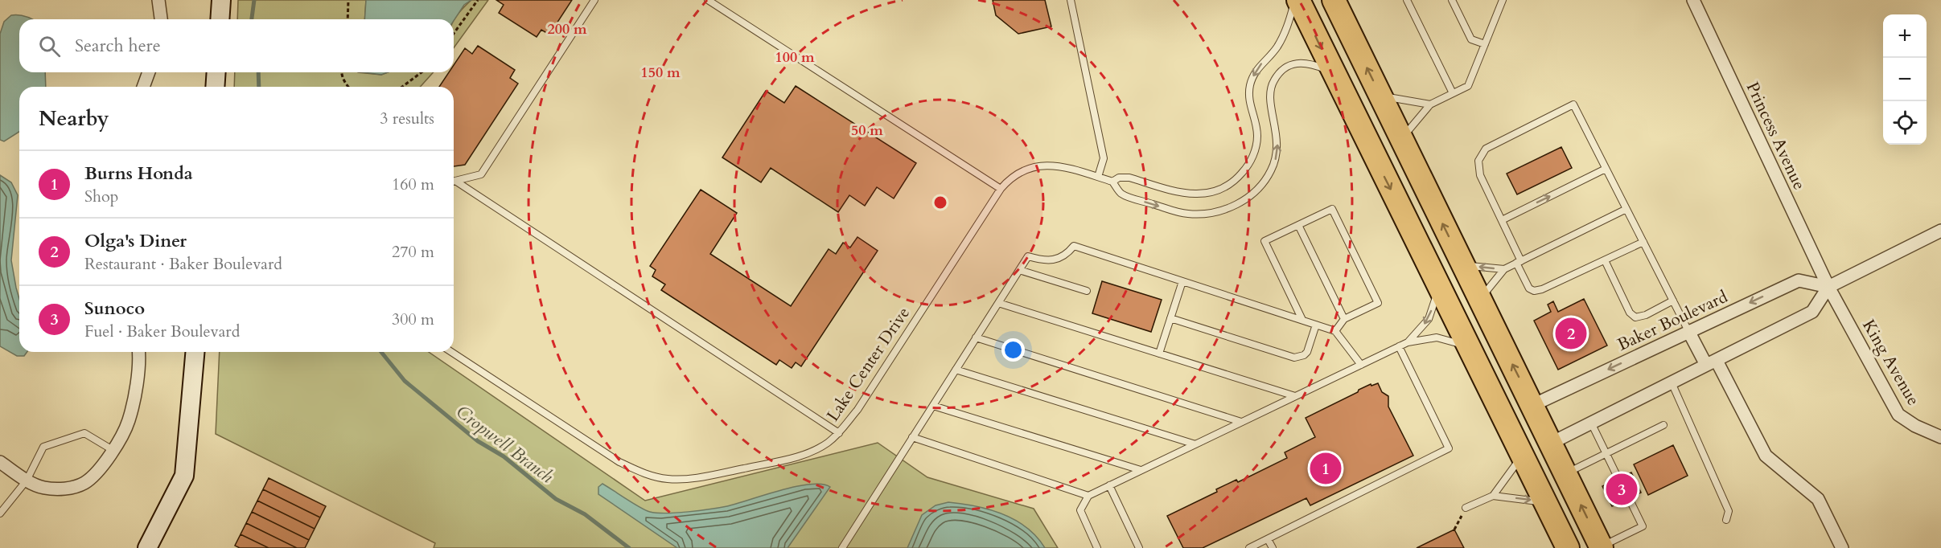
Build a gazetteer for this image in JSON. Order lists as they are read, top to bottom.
{
  "streets": {
    "street": ["Princess Avenue", "Baker Boulevard", "King Avenue"],
    "lane": ["Lake Center Drive"]
  },
  "crossings": [
    ["Princess Avenue", "Baker Boulevard"],
    ["Princess Avenue", "King Avenue"],
    ["Baker Boulevard", "King Avenue"]
  ],
  "water": ["Cropwell Branch"],
  "page": {
    "map_buttons": ["+", "−"],
    "search": "Search here",
    "heading": ["Nearby", "3 results"],
    "list": [
      {
        "mark": "1",
        "name": "Burns Honda",
        "note": "Shop",
        "value": "160 m"
      },
      {
        "mark": "2",
        "name": "Olga's Diner",
        "note": "Restaurant · Baker Boulevard",
        "value": "270 m"
      },
      {
        "mark": "3",
        "name": "Sunoco",
        "note": "Fuel · Baker Boulevard",
        "value": "300 m"
      }
    ],
    "pins": ["2", "1", "3"]
  },
  "rings": [
    "200 m",
    "100 m",
    "150 m",
    "50 m"
  ]
}
